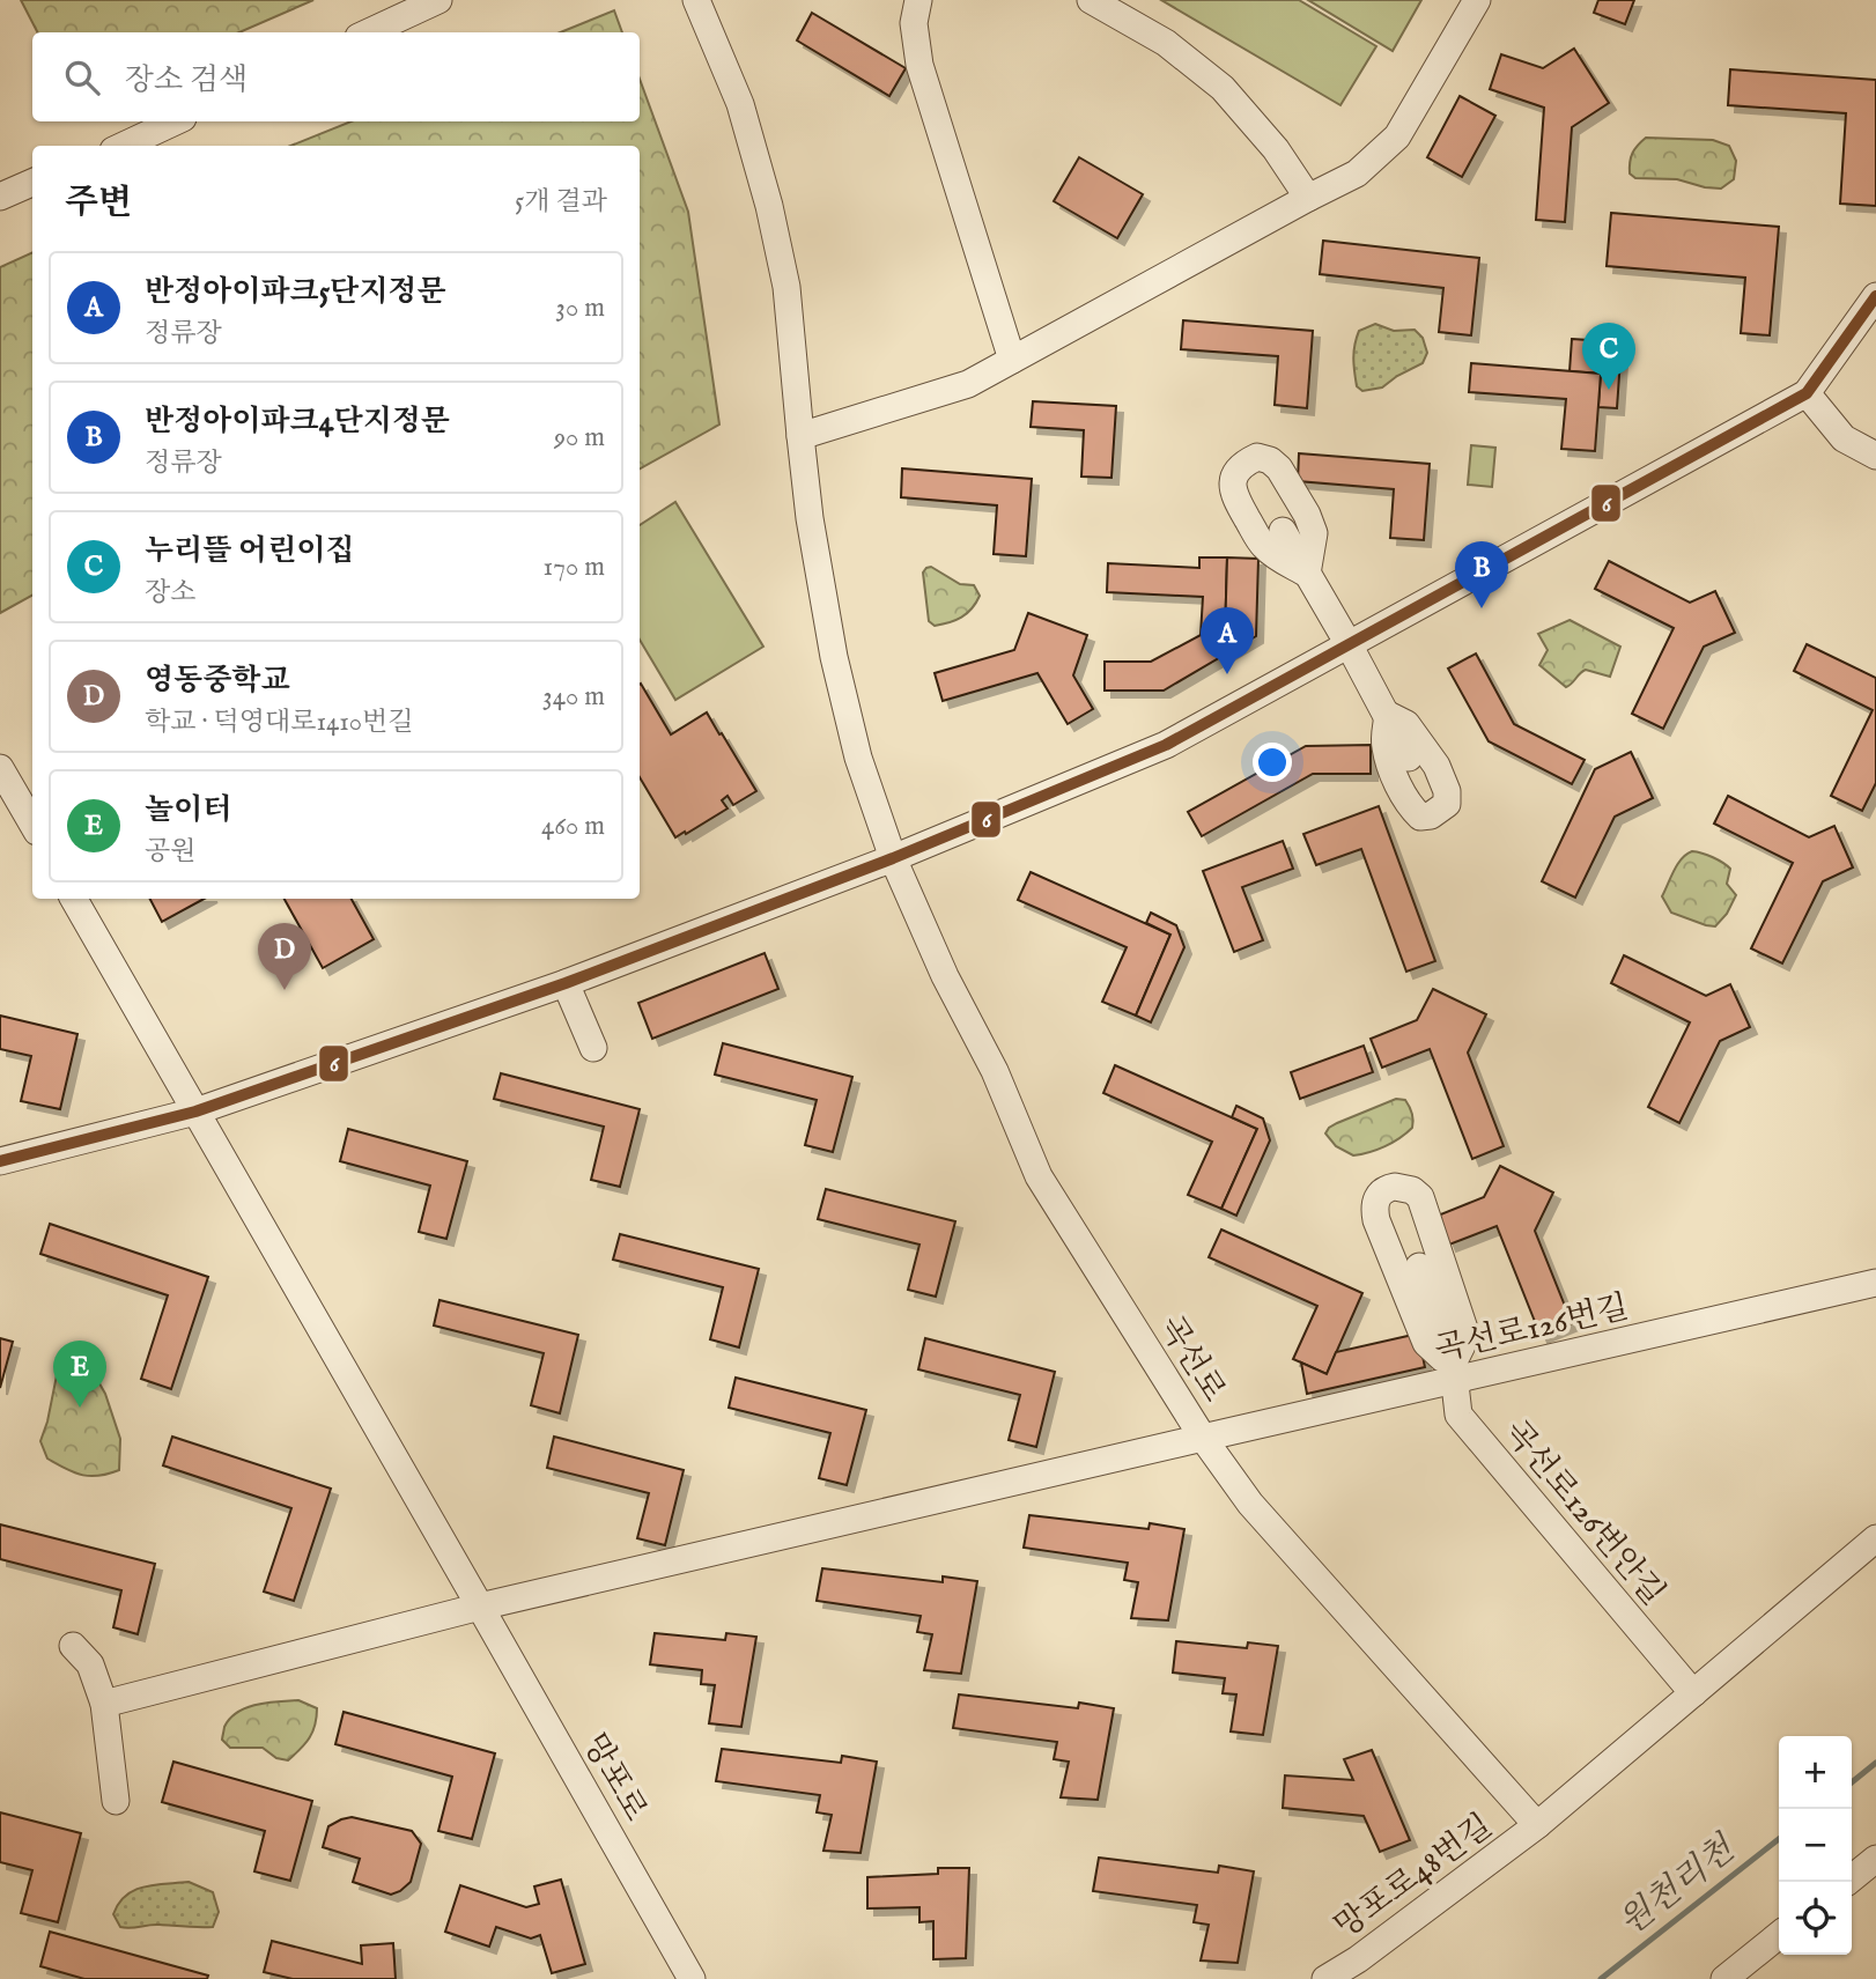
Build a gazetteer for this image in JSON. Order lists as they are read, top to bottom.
{
  "streets": {
    "street": [
      "곡선로126번길",
      "곡선로",
      "곡선로126번안길",
      "망포로",
      "망포로48번길"
    ]
  },
  "crossings": [
    ["곡선로126번길", "곡선로"],
    ["곡선로126번길", "곡선로126번안길"],
    ["곡선로126번길", "망포로"],
    ["곡선로", "망포로48번길"]
  ],
  "water": ["원천리천"],
  "lines": ["transit line 6"],
  "page": {
    "search": "장소 검색",
    "heading": ["주변", "5개 결과"],
    "list": [
      {
        "mark": "A",
        "name": "반정아이파크5단지정문",
        "note": "정류장",
        "value": "30 m"
      },
      {
        "mark": "B",
        "name": "반정아이파크4단지정문",
        "note": "정류장",
        "value": "90 m"
      },
      {
        "mark": "C",
        "name": "누리뜰 어린이집",
        "note": "장소",
        "value": "170 m"
      },
      {
        "mark": "D",
        "name": "영동중학교",
        "note": "학교 · 덕영대로1410번길",
        "value": "340 m"
      },
      {
        "mark": "E",
        "name": "놀이터",
        "note": "공원",
        "value": "460 m"
      }
    ],
    "pins": [
      "C",
      "B",
      "A",
      "D",
      "E"
    ],
    "map_buttons": ["+", "−"]
  }
}
